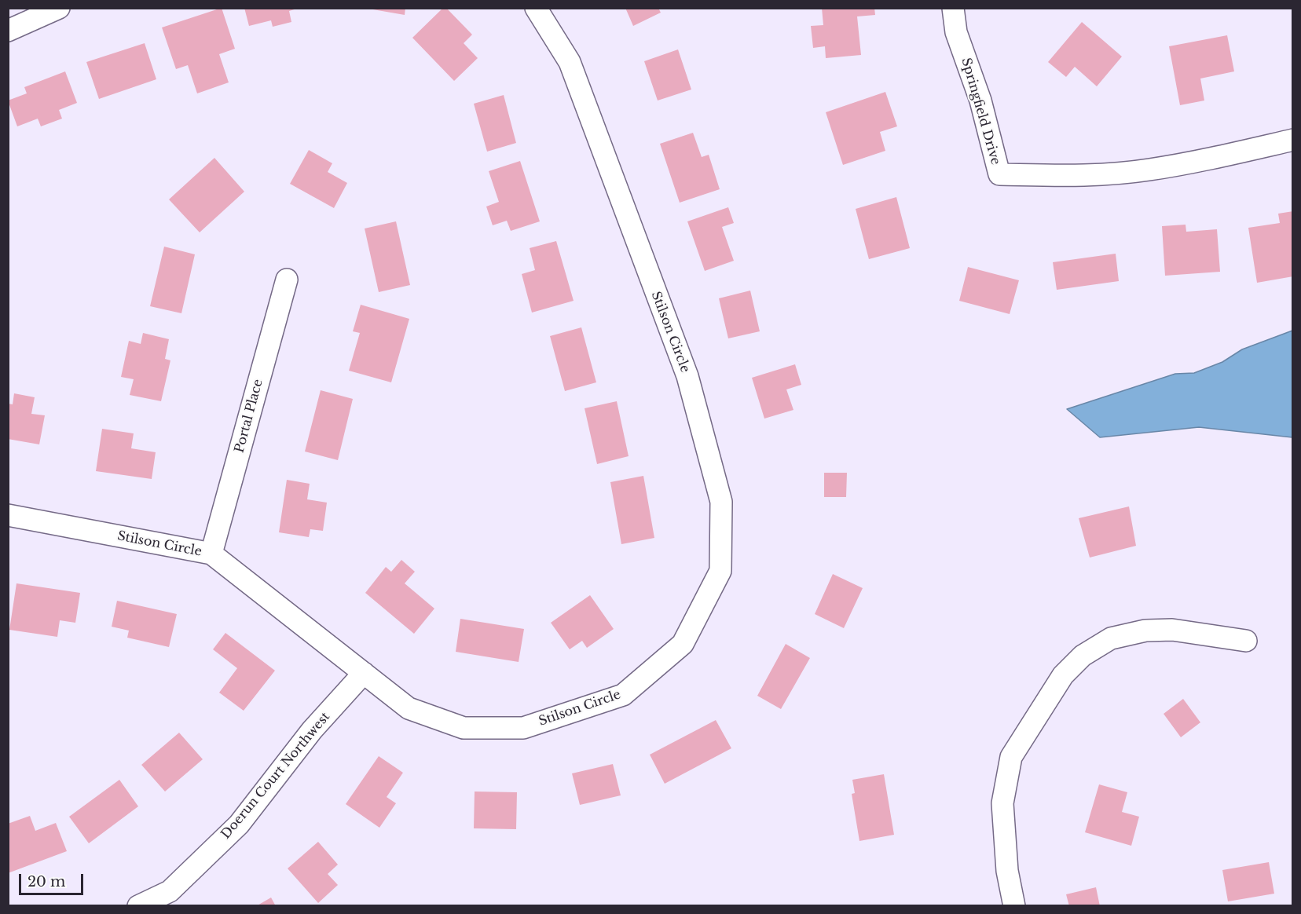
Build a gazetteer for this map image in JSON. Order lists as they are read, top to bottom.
{
  "streets": {
    "street": [
      "Springfield Drive",
      "Stilson Circle",
      "Portal Place",
      "Doerun Court Northwest"
    ]
  },
  "crossings": [
    ["Stilson Circle", "Portal Place"],
    ["Stilson Circle", "Doerun Court Northwest"]
  ],
  "scale_bar": "20 m"
}
